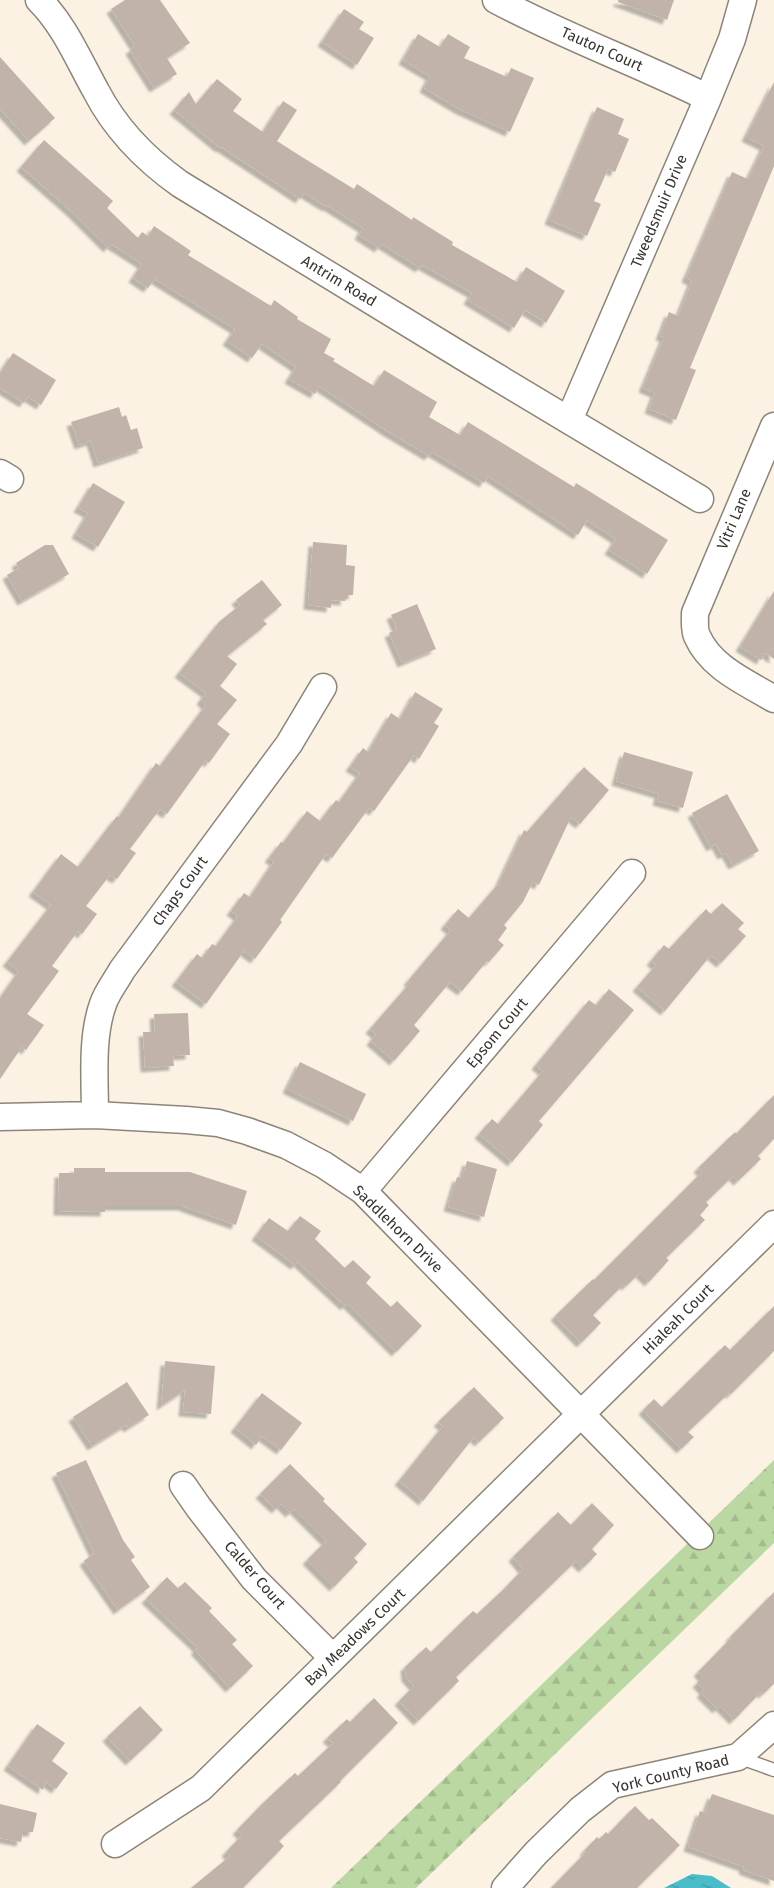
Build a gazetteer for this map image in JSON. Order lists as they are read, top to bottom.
{
  "streets": {
    "street": [
      "Tauton Court",
      "Tweedsmuir Drive",
      "Antrim Road",
      "Vitri Lane",
      "Chaps Court",
      "Epsom Court",
      "Saddlehorn Drive",
      "Hialeah Court",
      "Calder Court",
      "Bay Meadows Court",
      "York County Road"
    ]
  },
  "crossings": [
    ["Tauton Court", "Tweedsmuir Drive"],
    ["Tweedsmuir Drive", "Antrim Road"],
    ["Chaps Court", "Saddlehorn Drive"],
    ["Epsom Court", "Saddlehorn Drive"],
    ["Saddlehorn Drive", "Hialeah Court"],
    ["Saddlehorn Drive", "Bay Meadows Court"],
    ["Hialeah Court", "Bay Meadows Court"],
    ["Calder Court", "Bay Meadows Court"]
  ]
}
